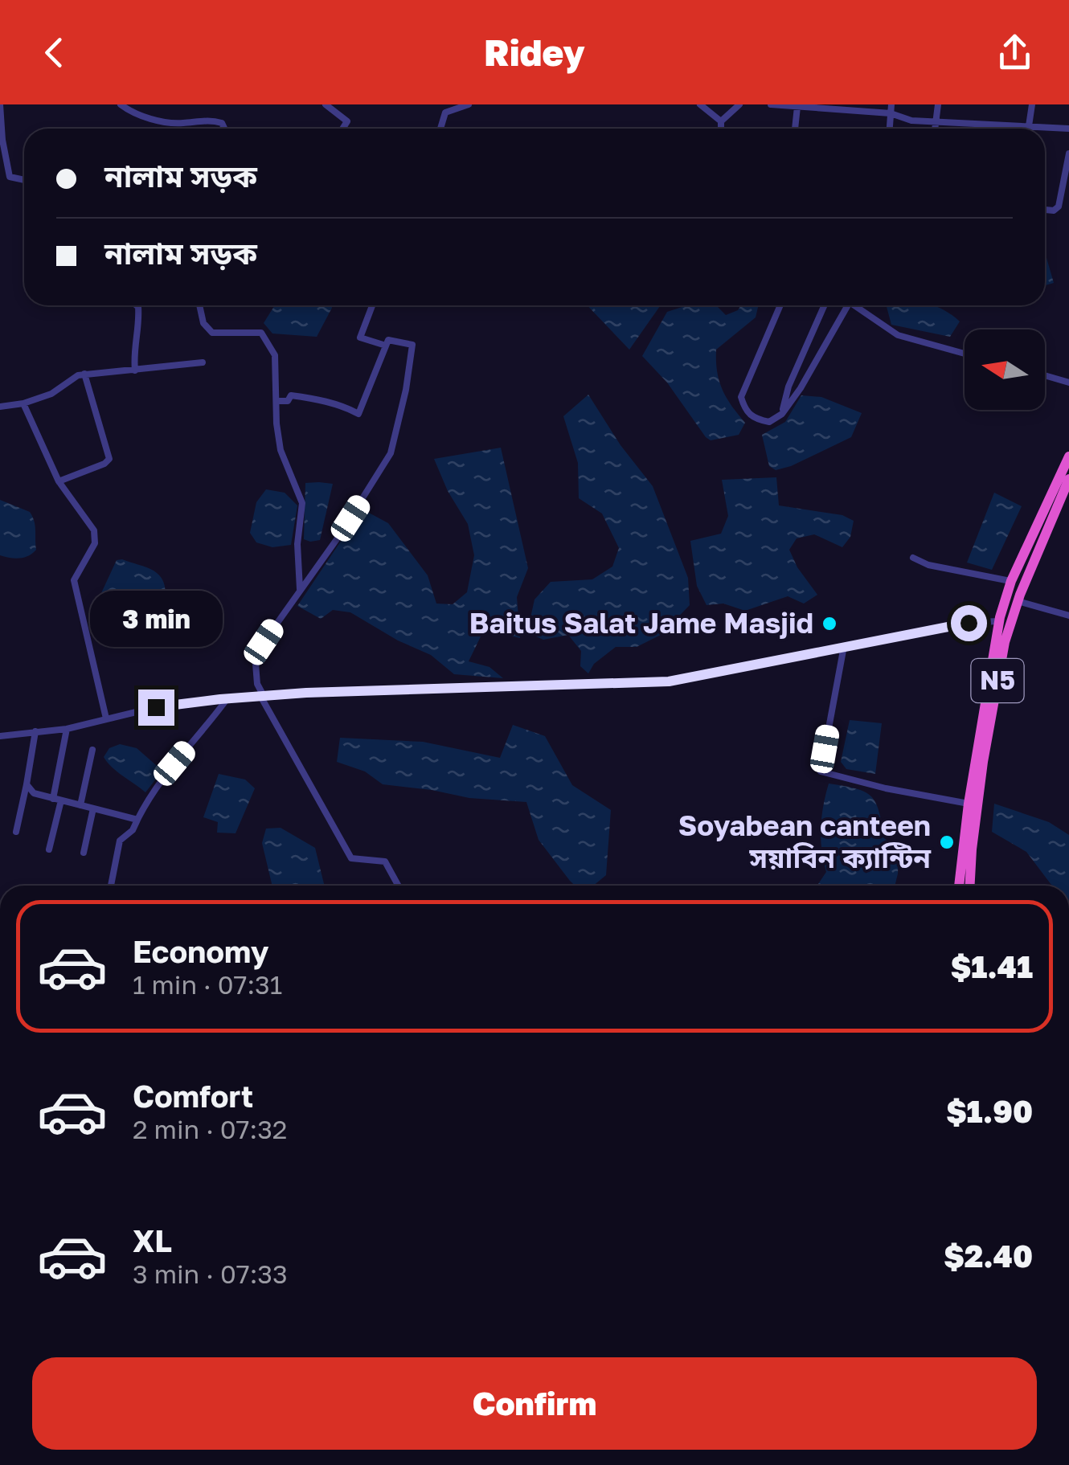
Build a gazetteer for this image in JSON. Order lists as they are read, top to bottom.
{
  "streets": {
    "highway": ["N5"]
  },
  "places": ["Baitus Salat Jame Masjid", "Soyabean canteen সয়াবিন ক্যান্টিন"],
  "north": "left",
  "page": {
    "header": "Ridey",
    "banner": ["নালাম সড়ক", "নালাম সড়ক"],
    "bubble": "3 min",
    "list": [
      {
        "name": "Economy",
        "note": "1 min · 07:31",
        "value": "$1.41"
      },
      {
        "name": "Comfort",
        "note": "2 min · 07:32",
        "value": "$1.90"
      },
      {
        "name": "XL",
        "note": "3 min · 07:33",
        "value": "$2.40"
      }
    ],
    "buttons": "Confirm"
  }
}
